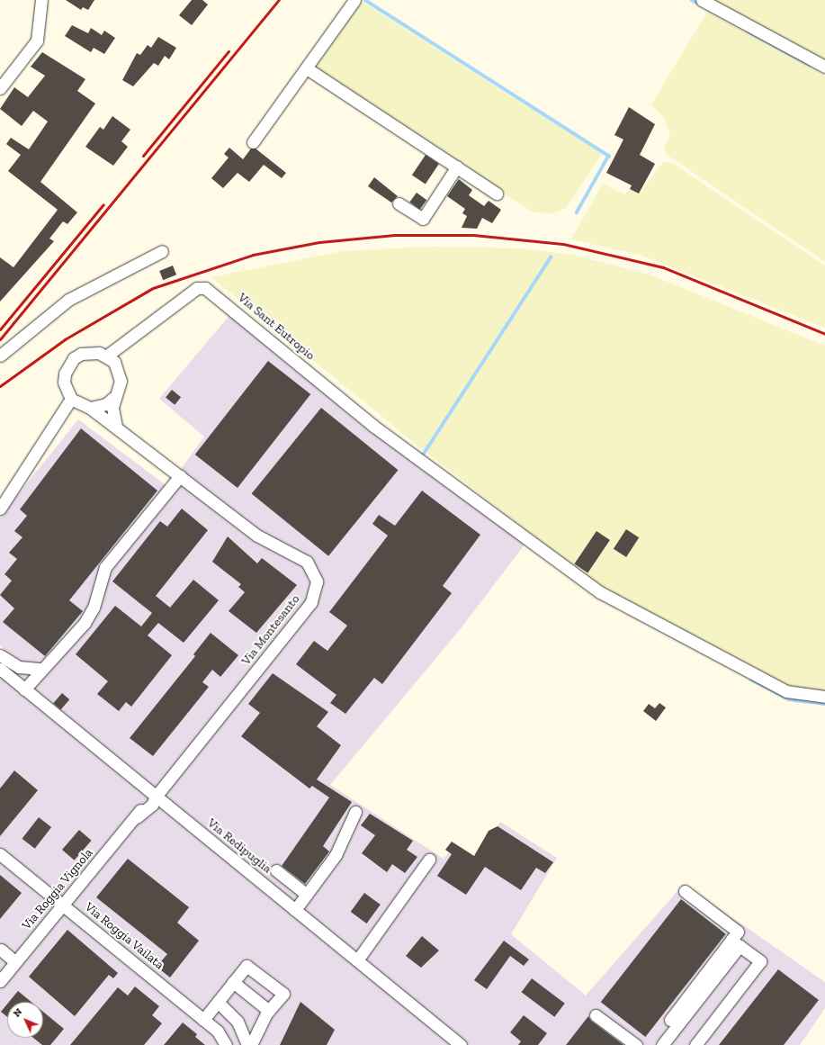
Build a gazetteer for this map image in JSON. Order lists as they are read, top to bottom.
{
  "streets": {
    "street": [
      "Via Sant Eutropio",
      "Via Montesanto",
      "Via Redipuglia",
      "Via Roggia Vignola",
      "Via Roggia Vailata"
    ]
  },
  "crossings": [
    ["Via Sant Eutropio", "Via Montesanto"],
    ["Via Montesanto", "Via Redipuglia"],
    ["Via Montesanto", "Via Roggia Vignola"],
    ["Via Redipuglia", "Via Roggia Vignola"],
    ["Via Roggia Vignola", "Via Roggia Vailata"]
  ],
  "north": "top left"
}
